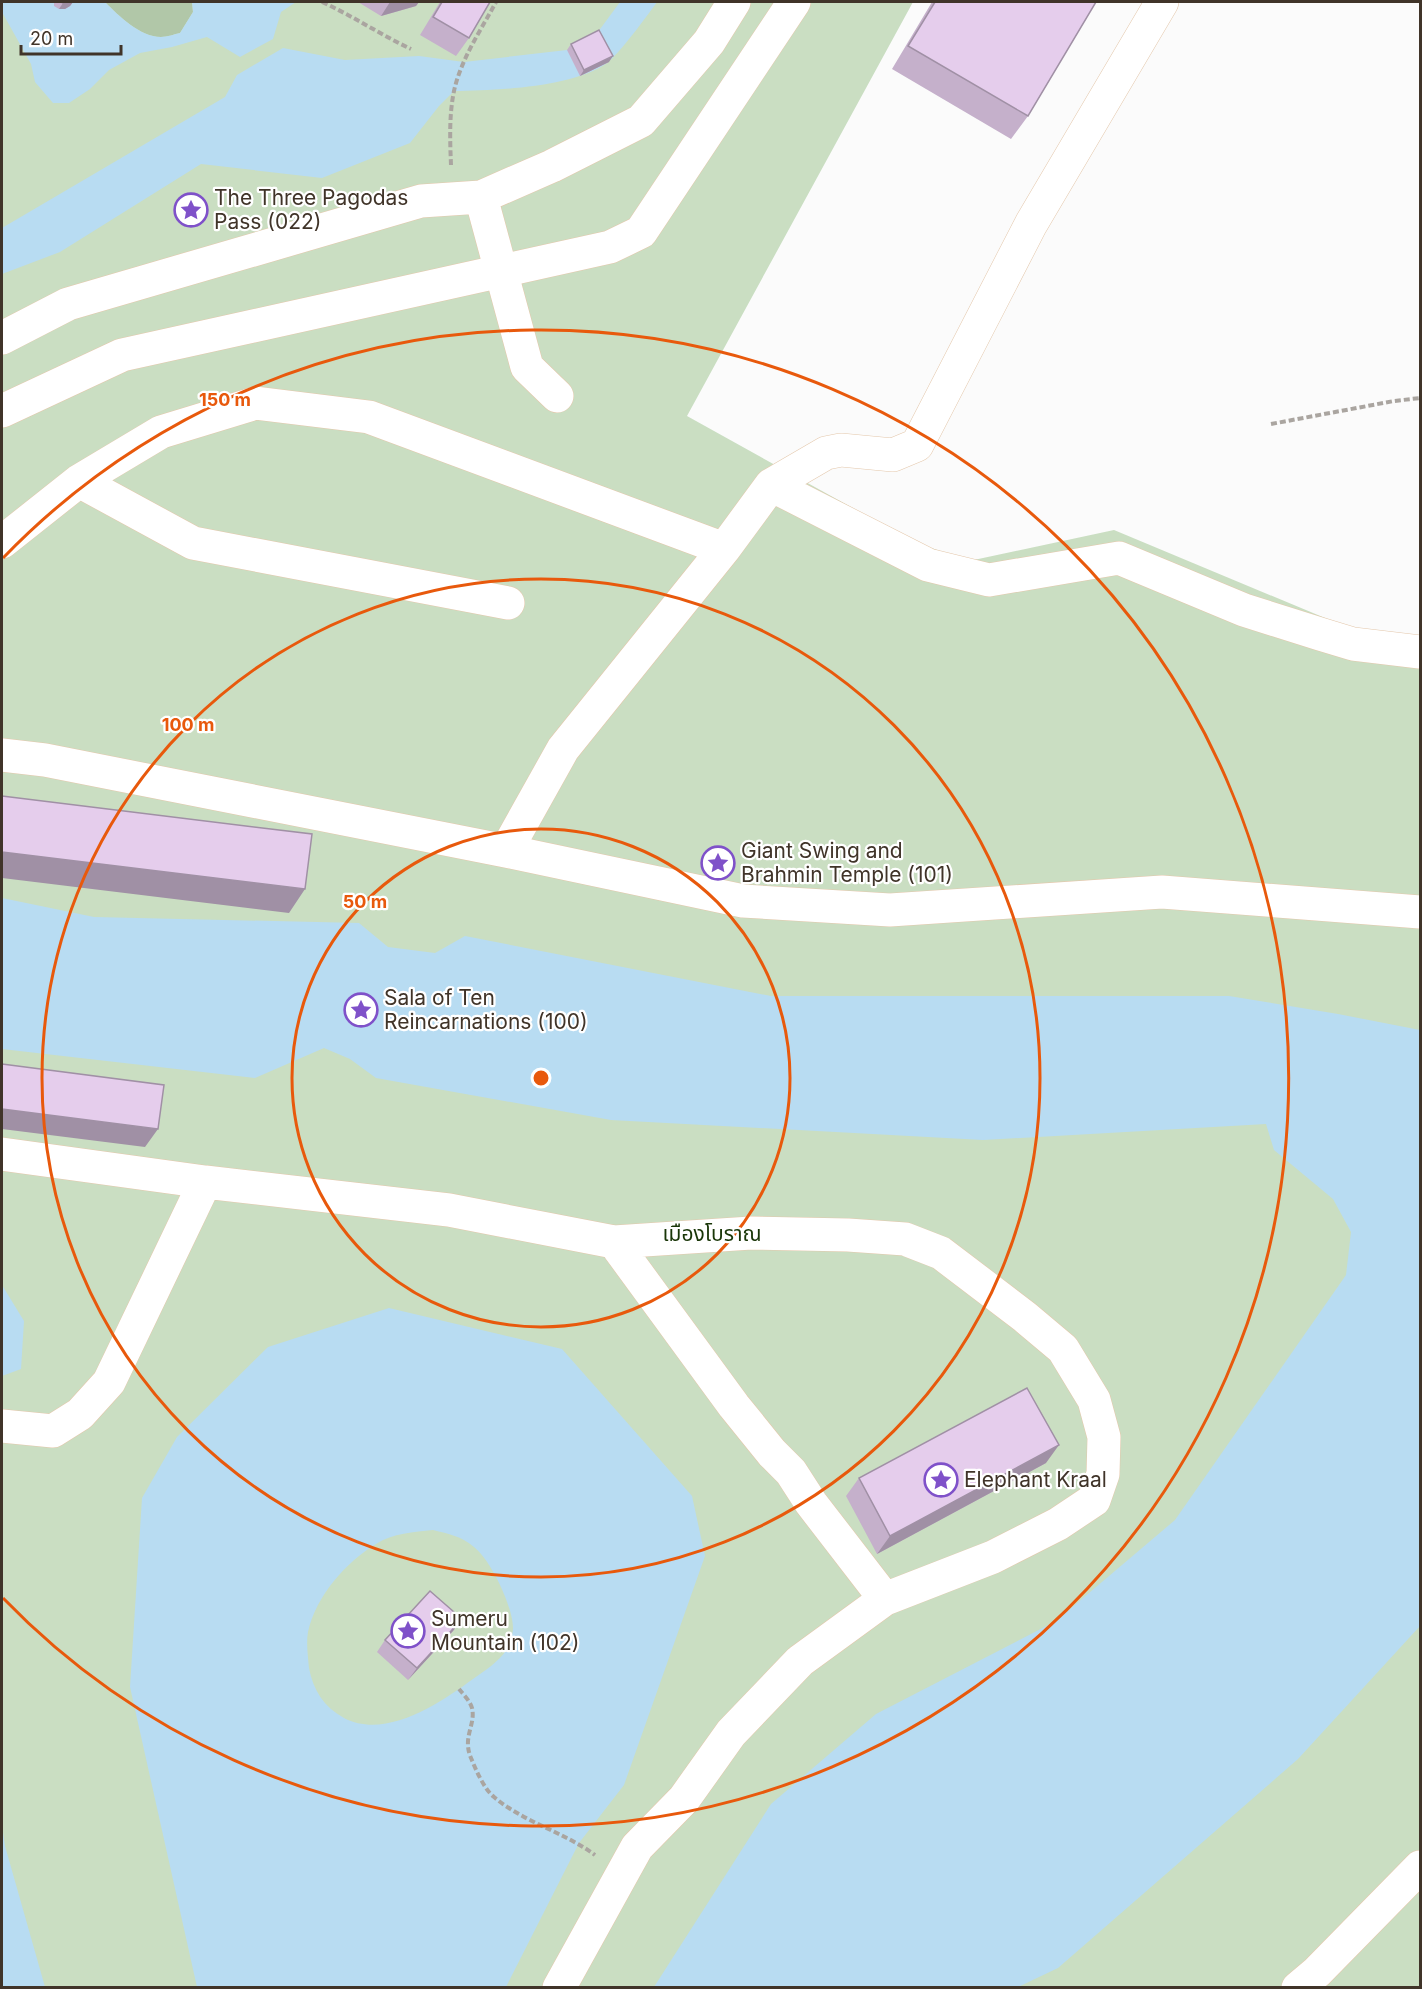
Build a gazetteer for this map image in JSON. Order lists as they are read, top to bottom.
{
  "parks": ["เมืองโบราณ"],
  "places": {
    "place": [
      "The Three Pagodas Pass (022)",
      "Giant Swing and Brahmin Temple (101)",
      "Sala of Ten Reincarnations (100)",
      "Elephant Kraal",
      "Sumeru Mountain (102)"
    ]
  },
  "scale_bar": "20 m",
  "rings": ["150 m", "100 m", "50 m"]
}
